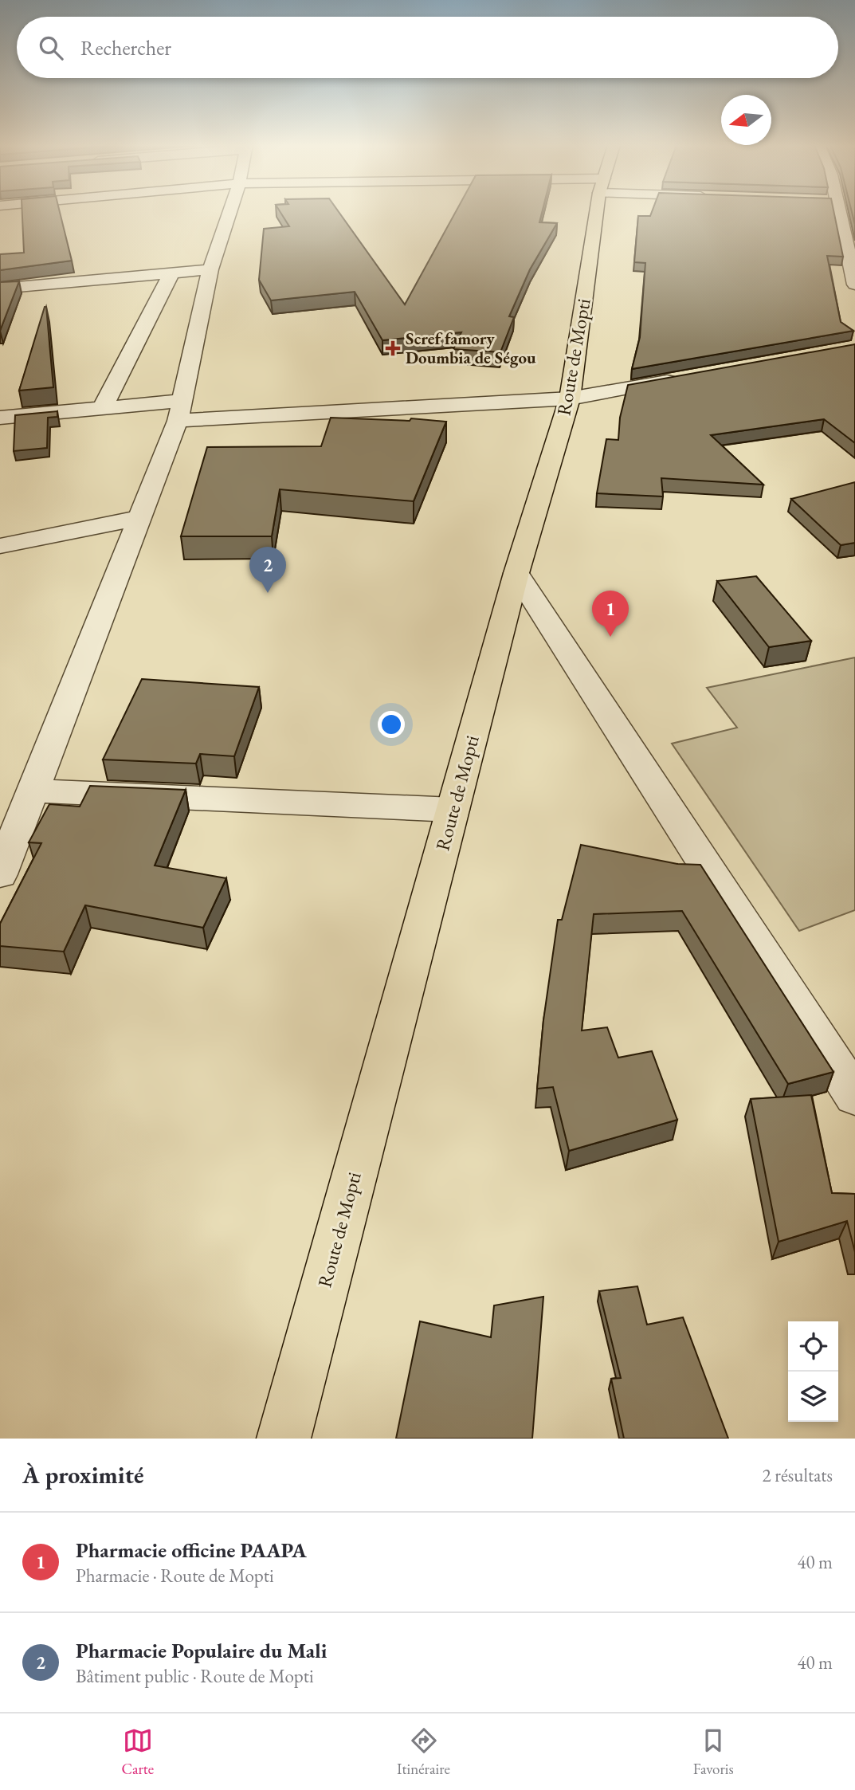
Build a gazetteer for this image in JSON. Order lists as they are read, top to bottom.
{
  "streets": {
    "highway": ["Route de Mopti"]
  },
  "places": {
    "health": ["Scref famory Doumbia de Ségou"]
  },
  "north": "left",
  "page": {
    "search": "Rechercher",
    "pins": ["2", "1"],
    "heading": ["À proximité", "2 résultats"],
    "list": [
      {
        "mark": "1",
        "name": "Pharmacie officine PAAPA",
        "note": "Pharmacie · Route de Mopti",
        "value": "40 m"
      },
      {
        "mark": "2",
        "name": "Pharmacie Populaire du Mali",
        "note": "Bâtiment public · Route de Mopti",
        "value": "40 m"
      }
    ],
    "nav": ["Carte", "Itinéraire", "Favoris"]
  }
}
